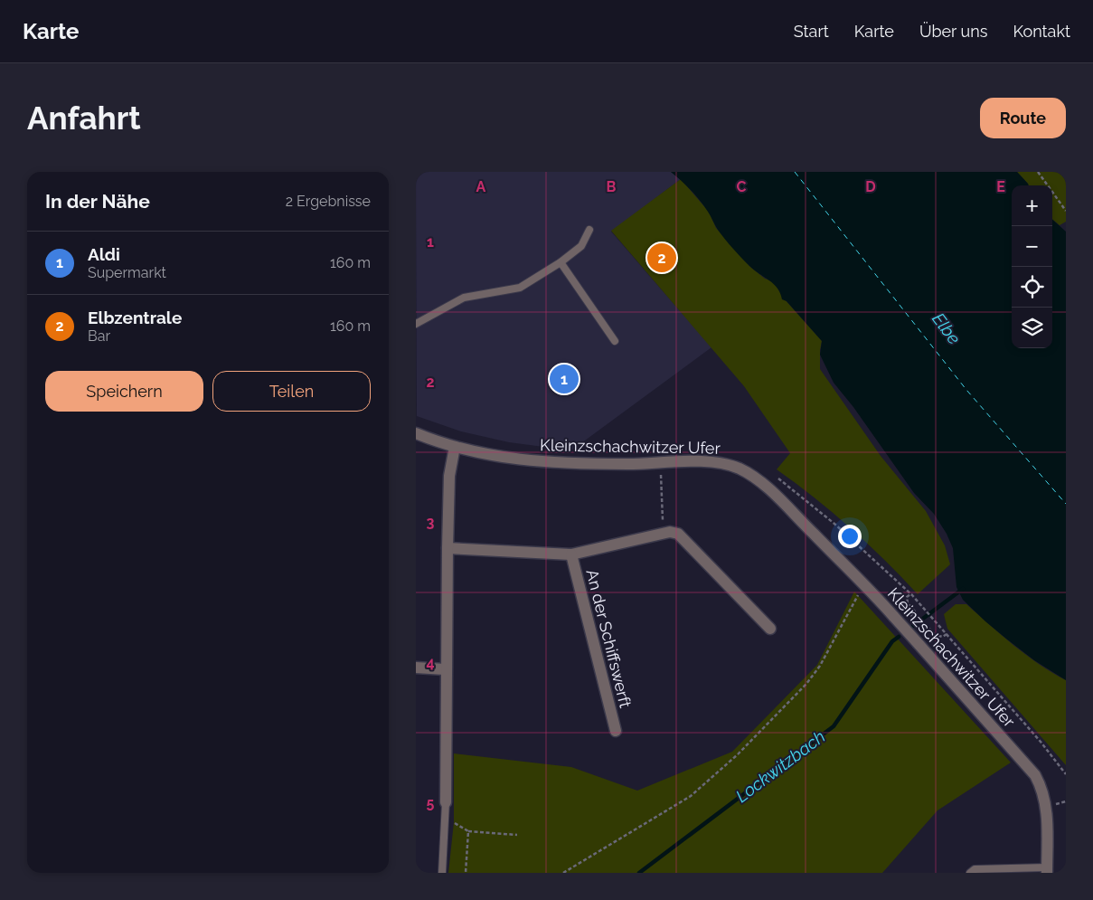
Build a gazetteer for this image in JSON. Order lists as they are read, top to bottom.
{
  "streets": {
    "street": ["Kleinzschachwitzer Ufer", "An der Schiffswerft"]
  },
  "water": ["Elbe", "Lockwitzbach"],
  "page": {
    "header": "Karte",
    "nav": [
      "Start",
      "Karte",
      "Über uns",
      "Kontakt"
    ],
    "buttons": [
      "Route",
      ["Speichern", "Teilen"]
    ],
    "title": "Anfahrt",
    "heading": ["In der Nähe", "2 Ergebnisse"],
    "map_buttons": ["+", "−"],
    "list": [
      {
        "mark": "1",
        "name": "Aldi",
        "note": "Supermarkt",
        "value": "160 m"
      },
      {
        "mark": "2",
        "name": "Elbzentrale",
        "note": "Bar",
        "value": "160 m"
      }
    ],
    "pins": ["2", "1"]
  },
  "grid": {
    "columns": [
      "A",
      "B",
      "C",
      "D",
      "E"
    ],
    "rows": [
      "1",
      "2",
      "3",
      "4",
      "5"
    ]
  }
}
